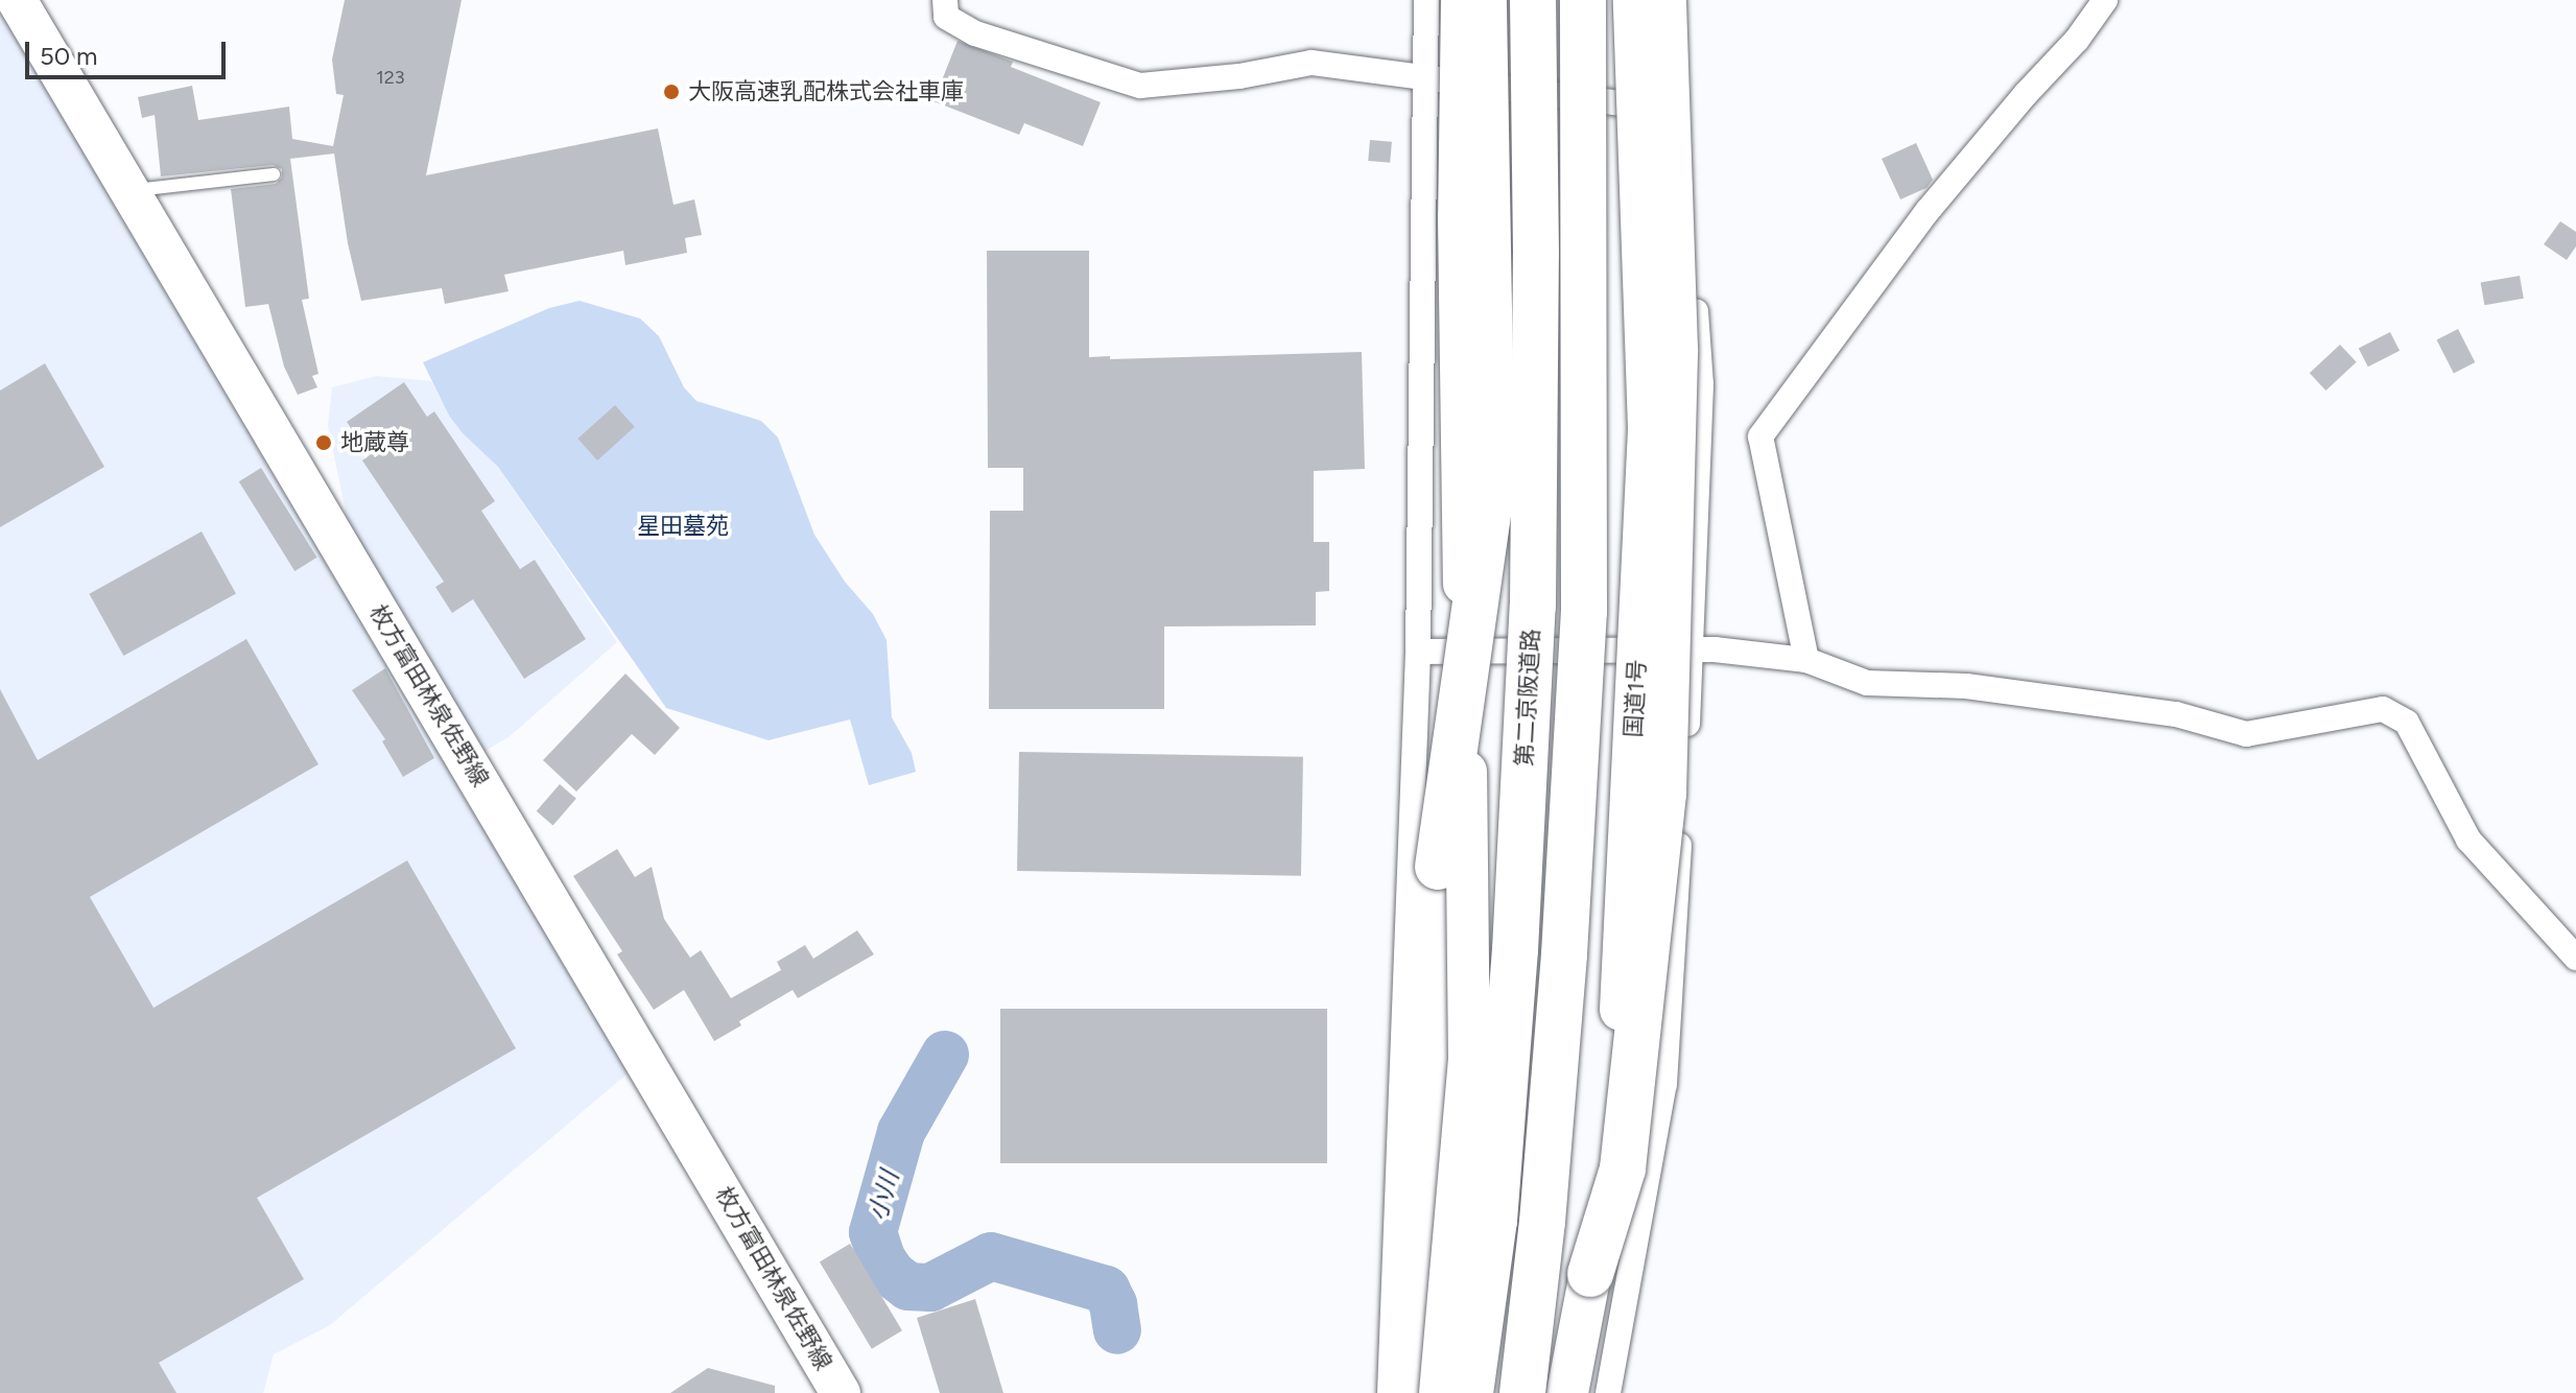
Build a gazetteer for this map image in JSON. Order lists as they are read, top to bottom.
{
  "streets": {
    "highway": ["第二京阪道路", "国道1号"],
    "main road": ["枚方富田林泉佐野線"]
  },
  "water": ["小川"],
  "parks": ["星田墓苑"],
  "places": ["大阪高速乳配株式会社車庫", "地蔵尊"],
  "house_numbers": ["123"],
  "scale_bar": "50 m"
}
